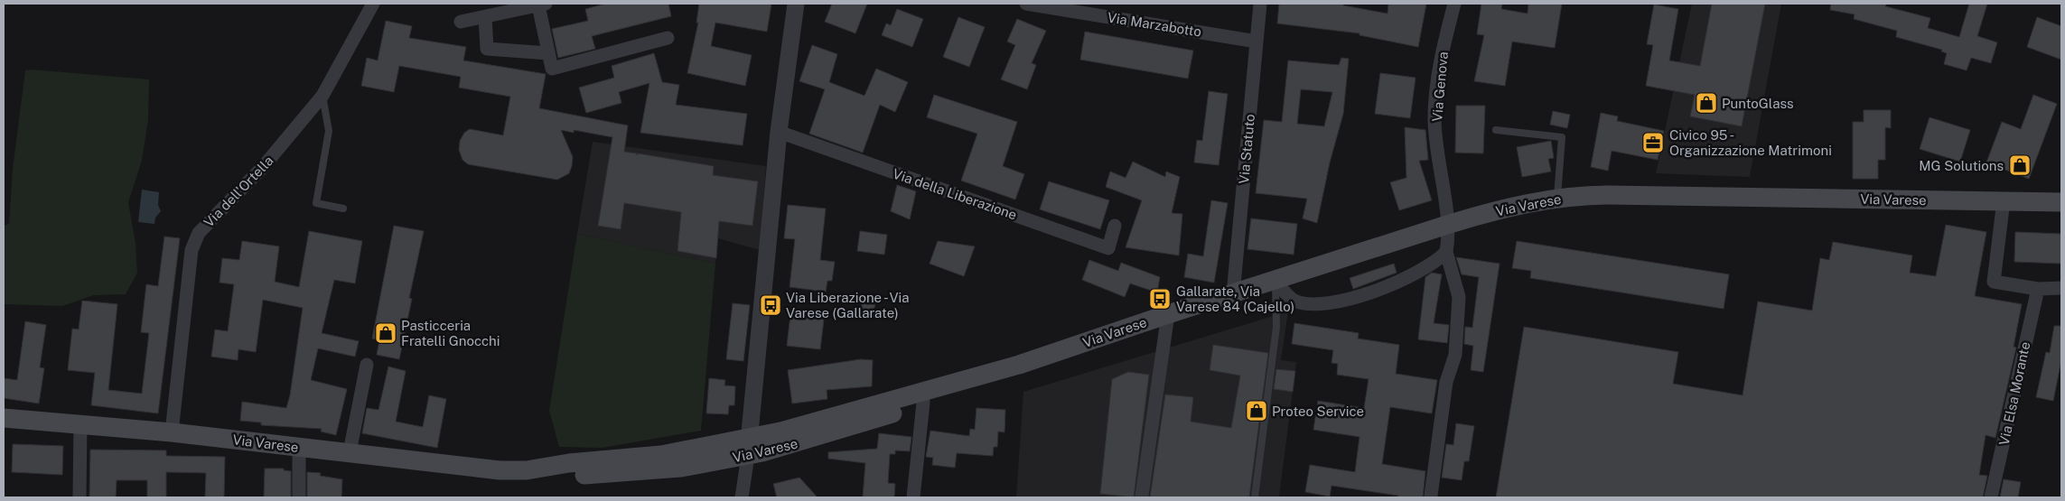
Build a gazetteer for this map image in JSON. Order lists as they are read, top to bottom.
{
  "streets": {
    "main road": ["Via Varese"],
    "street": [
      "Via Marzabotto",
      "Via Genova",
      "Via Statuto",
      "Via dell'Ortella",
      "Via della Liberazione",
      "Via Elsa Morante"
    ]
  },
  "crossings": [
    ["Via Marzabotto", "Via Statuto"],
    ["Via Genova", "Via Varese"],
    ["Via Statuto", "Via Varese"],
    ["Via dell'Ortella", "Via Varese"]
  ],
  "places": {
    "shop": [
      "PuntoGlass",
      "MG Solutions",
      "Pasticceria Fratelli Gnocchi",
      "Proteo Service"
    ],
    "office": ["Civico 95 - Organizzazione Matrimoni"],
    "bus stop": ["Gallarate, Via Varese 84 (Cajello)", "Via Liberazione - Via Varese (Gallarate)"]
  }
}
